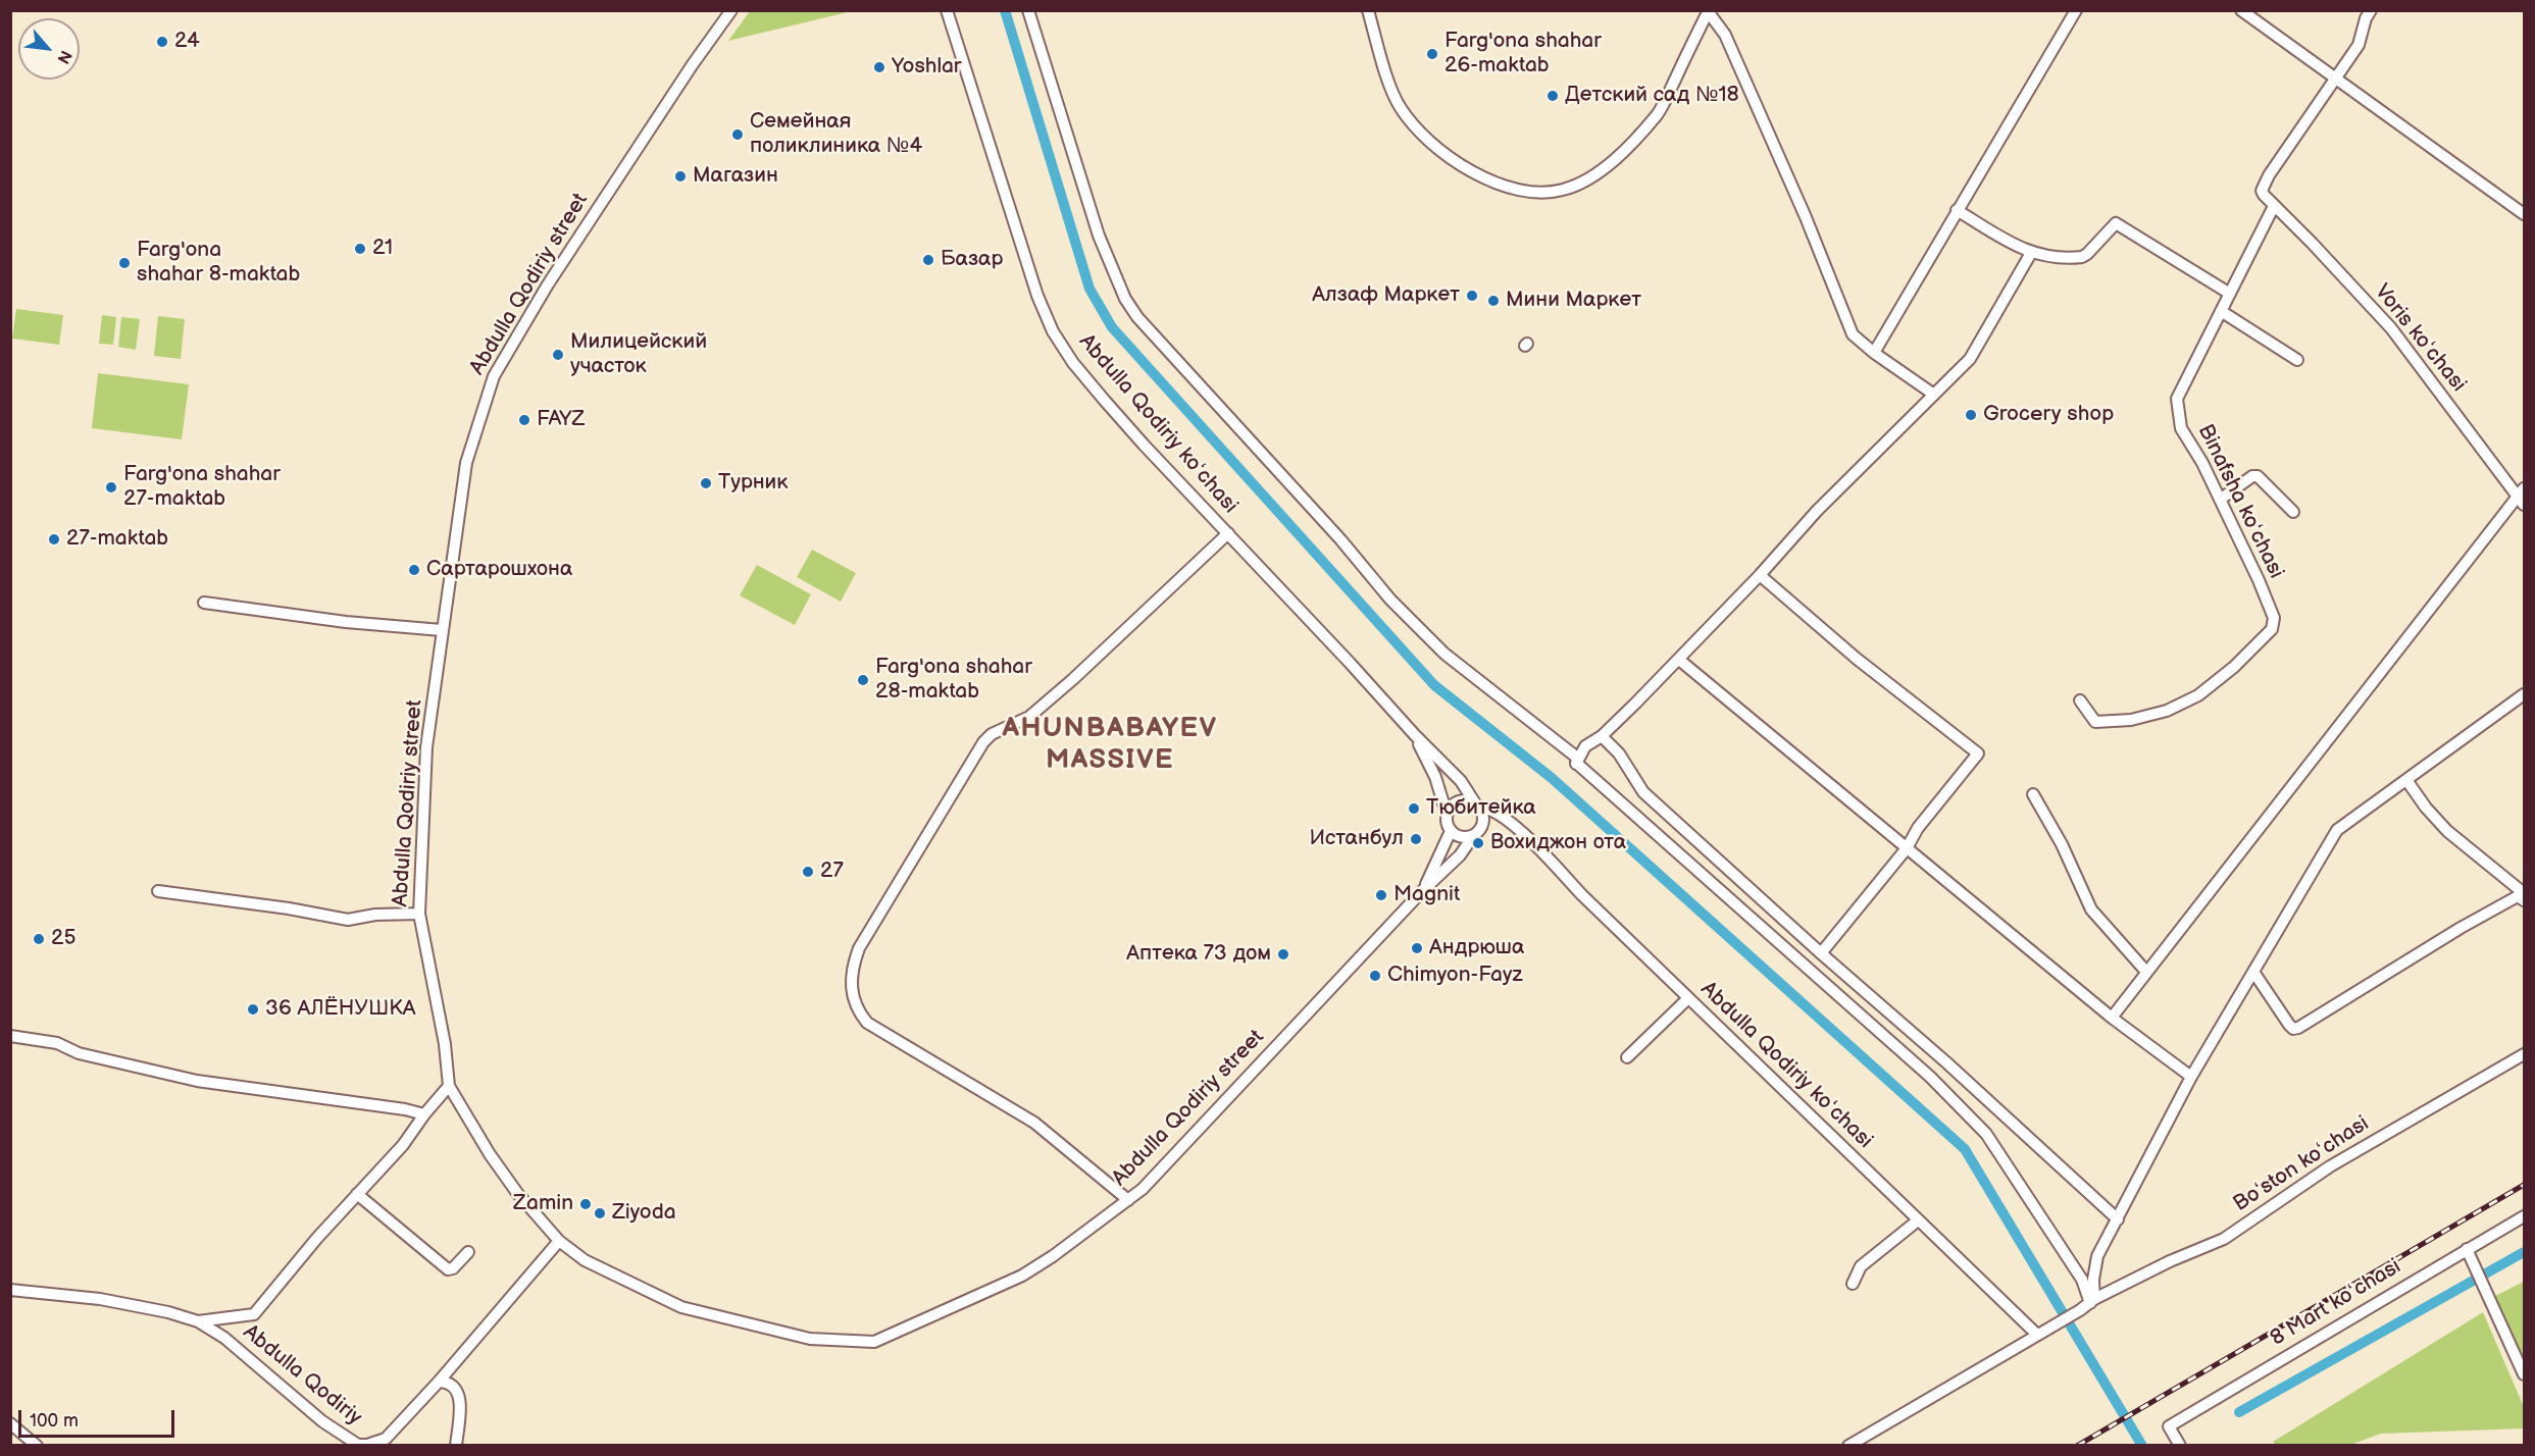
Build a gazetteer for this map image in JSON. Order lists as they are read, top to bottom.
{
  "streets": {
    "street": [
      "Abdulla Qodiriy street",
      "Voris koʻchasi",
      "Abdulla Qodiriy koʻchasi",
      "Binafsha koʻchasi",
      "Boʻston koʻchasi",
      "8 Mart koʻchasi",
      "Abdulla Qodiriy"
    ]
  },
  "crossings": [
    ["Abdulla Qodiriy street", "Abdulla Qodiriy"],
    ["Voris koʻchasi", "Binafsha koʻchasi"],
    ["Abdulla Qodiriy koʻchasi", "Boʻston koʻchasi"]
  ],
  "districts": ["AHUNBABAYEV MASSIVE"],
  "places": [
    "24",
    "Farg'ona shahar 26-maktab",
    "Yoshlar",
    "Детский сад №18",
    "Семейная поликлиника №4",
    "Магазин",
    "21",
    "Базар",
    "Farg'ona shahar 8-maktab",
    "Алзаф Маркет",
    "Мини Маркет",
    "Милицейский участок",
    "Grocery shop",
    "FAYZ",
    "Турник",
    "Farg'ona shahar 27-maktab",
    "27-maktab",
    "Сартарошхона",
    "Farg'ona shahar 28-maktab",
    "Тюбитейка",
    "Истанбул",
    "Вохиджон ота",
    "27",
    "Magnit",
    "25",
    "Андрюша",
    "Аптека 73 дом",
    "Chimyon-Fayz",
    "36 АЛЁНУШКА",
    "Zamin",
    "Ziyoda"
  ],
  "scale_bar": "100 m",
  "north": "bottom right"
}
